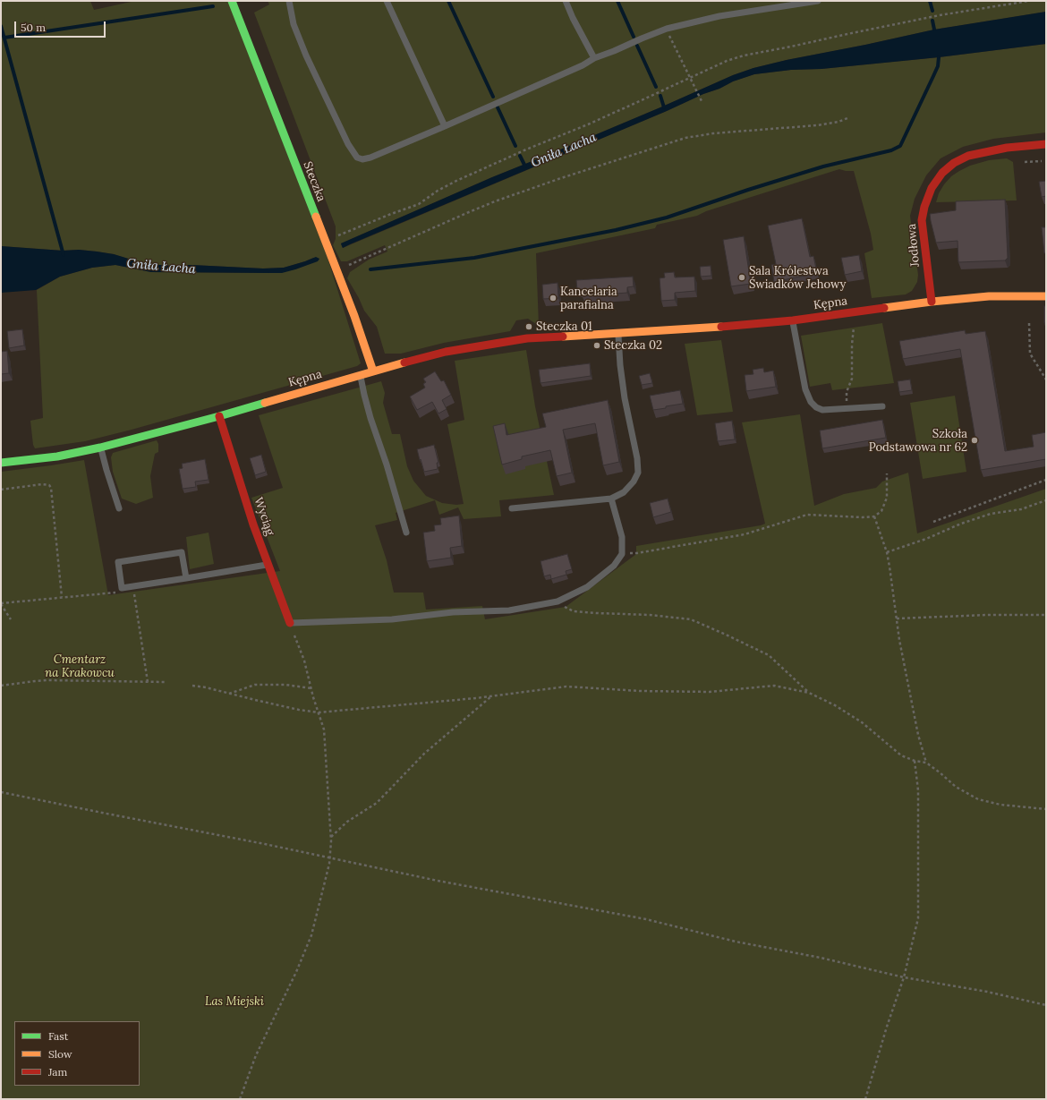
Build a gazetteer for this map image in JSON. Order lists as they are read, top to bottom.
{
  "streets": {
    "street": [
      "Steczka",
      "Jodłowa",
      "Kępna",
      "Wyciąg"
    ]
  },
  "crossings": [
    ["Steczka", "Kępna"],
    ["Jodłowa", "Kępna"],
    ["Kępna", "Wyciąg"]
  ],
  "water": ["Gniła Łacha"],
  "parks": ["Cmentarz na Krakowcu", "Las Miejski"],
  "places": [
    "Sala Królestwa Świadków Jehowy",
    "Kancelaria parafialna",
    "Steczka 01",
    "Steczka 02",
    "Szkoła Podstawowa nr 62"
  ],
  "legend": ["Fast", "Slow", "Jam"],
  "scale_bar": "50 m"
}
